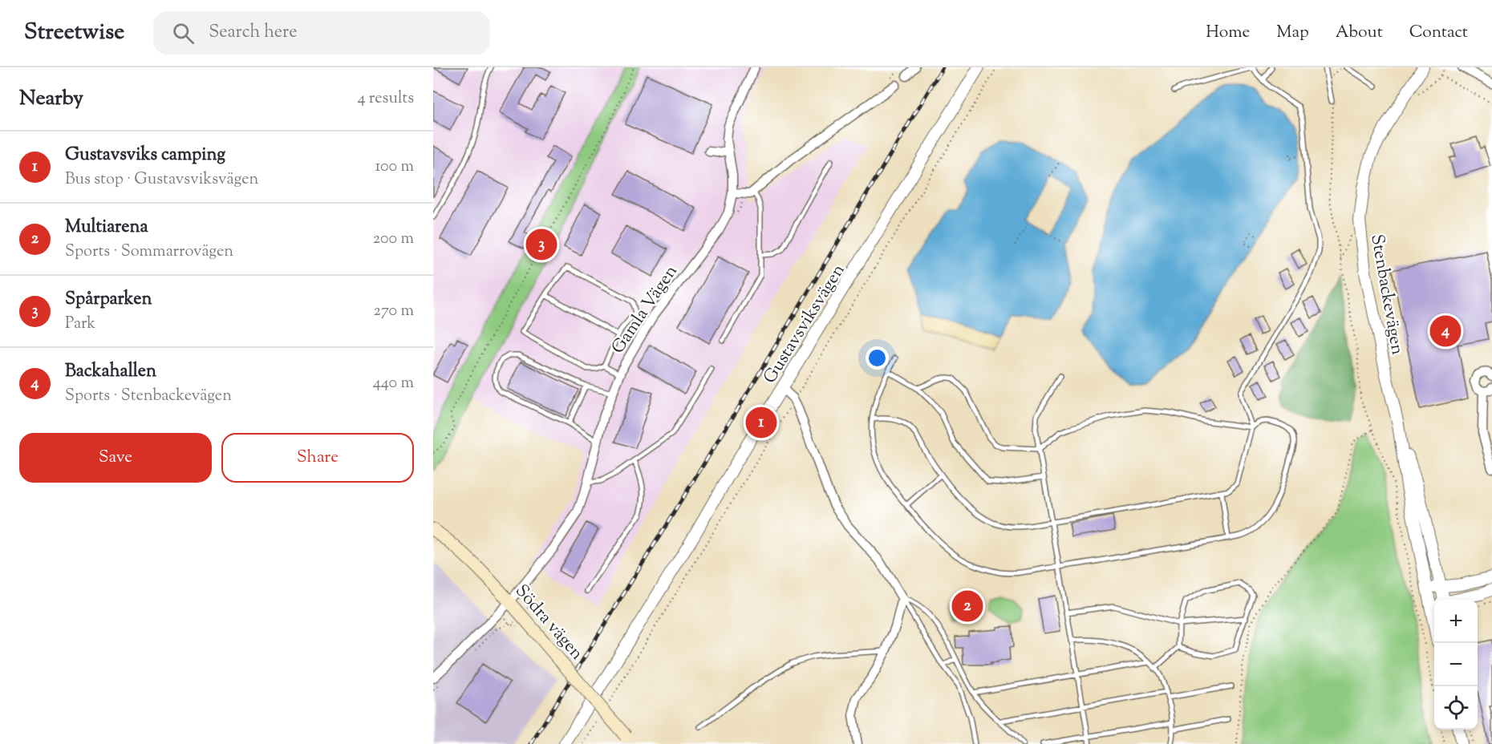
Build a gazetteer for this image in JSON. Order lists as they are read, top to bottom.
{
  "streets": {
    "main road": ["Södra vägen"],
    "street": ["Stenbackevägen", "Gamla Vägen", "Gustavsviksvägen"]
  },
  "crossings": [
    ["Gamla Vägen", "Södra vägen"]
  ],
  "page": {
    "header": "Streetwise",
    "search": "Search here",
    "nav": [
      "Home",
      "Map",
      "About",
      "Contact"
    ],
    "heading": ["Nearby", "4 results"],
    "list": [
      {
        "mark": "1",
        "name": "Gustavsviks camping",
        "note": "Bus stop · Gustavsviksvägen",
        "value": "100 m"
      },
      {
        "mark": "2",
        "name": "Multiarena",
        "note": "Sports · Sommarrovägen",
        "value": "200 m"
      },
      {
        "mark": "3",
        "name": "Spårparken",
        "note": "Park",
        "value": "270 m"
      },
      {
        "mark": "4",
        "name": "Backahallen",
        "note": "Sports · Stenbackevägen",
        "value": "440 m"
      }
    ],
    "pins": [
      "3",
      "4",
      "1",
      "2"
    ],
    "buttons": ["Save", "Share"],
    "map_buttons": ["+", "−"]
  }
}
